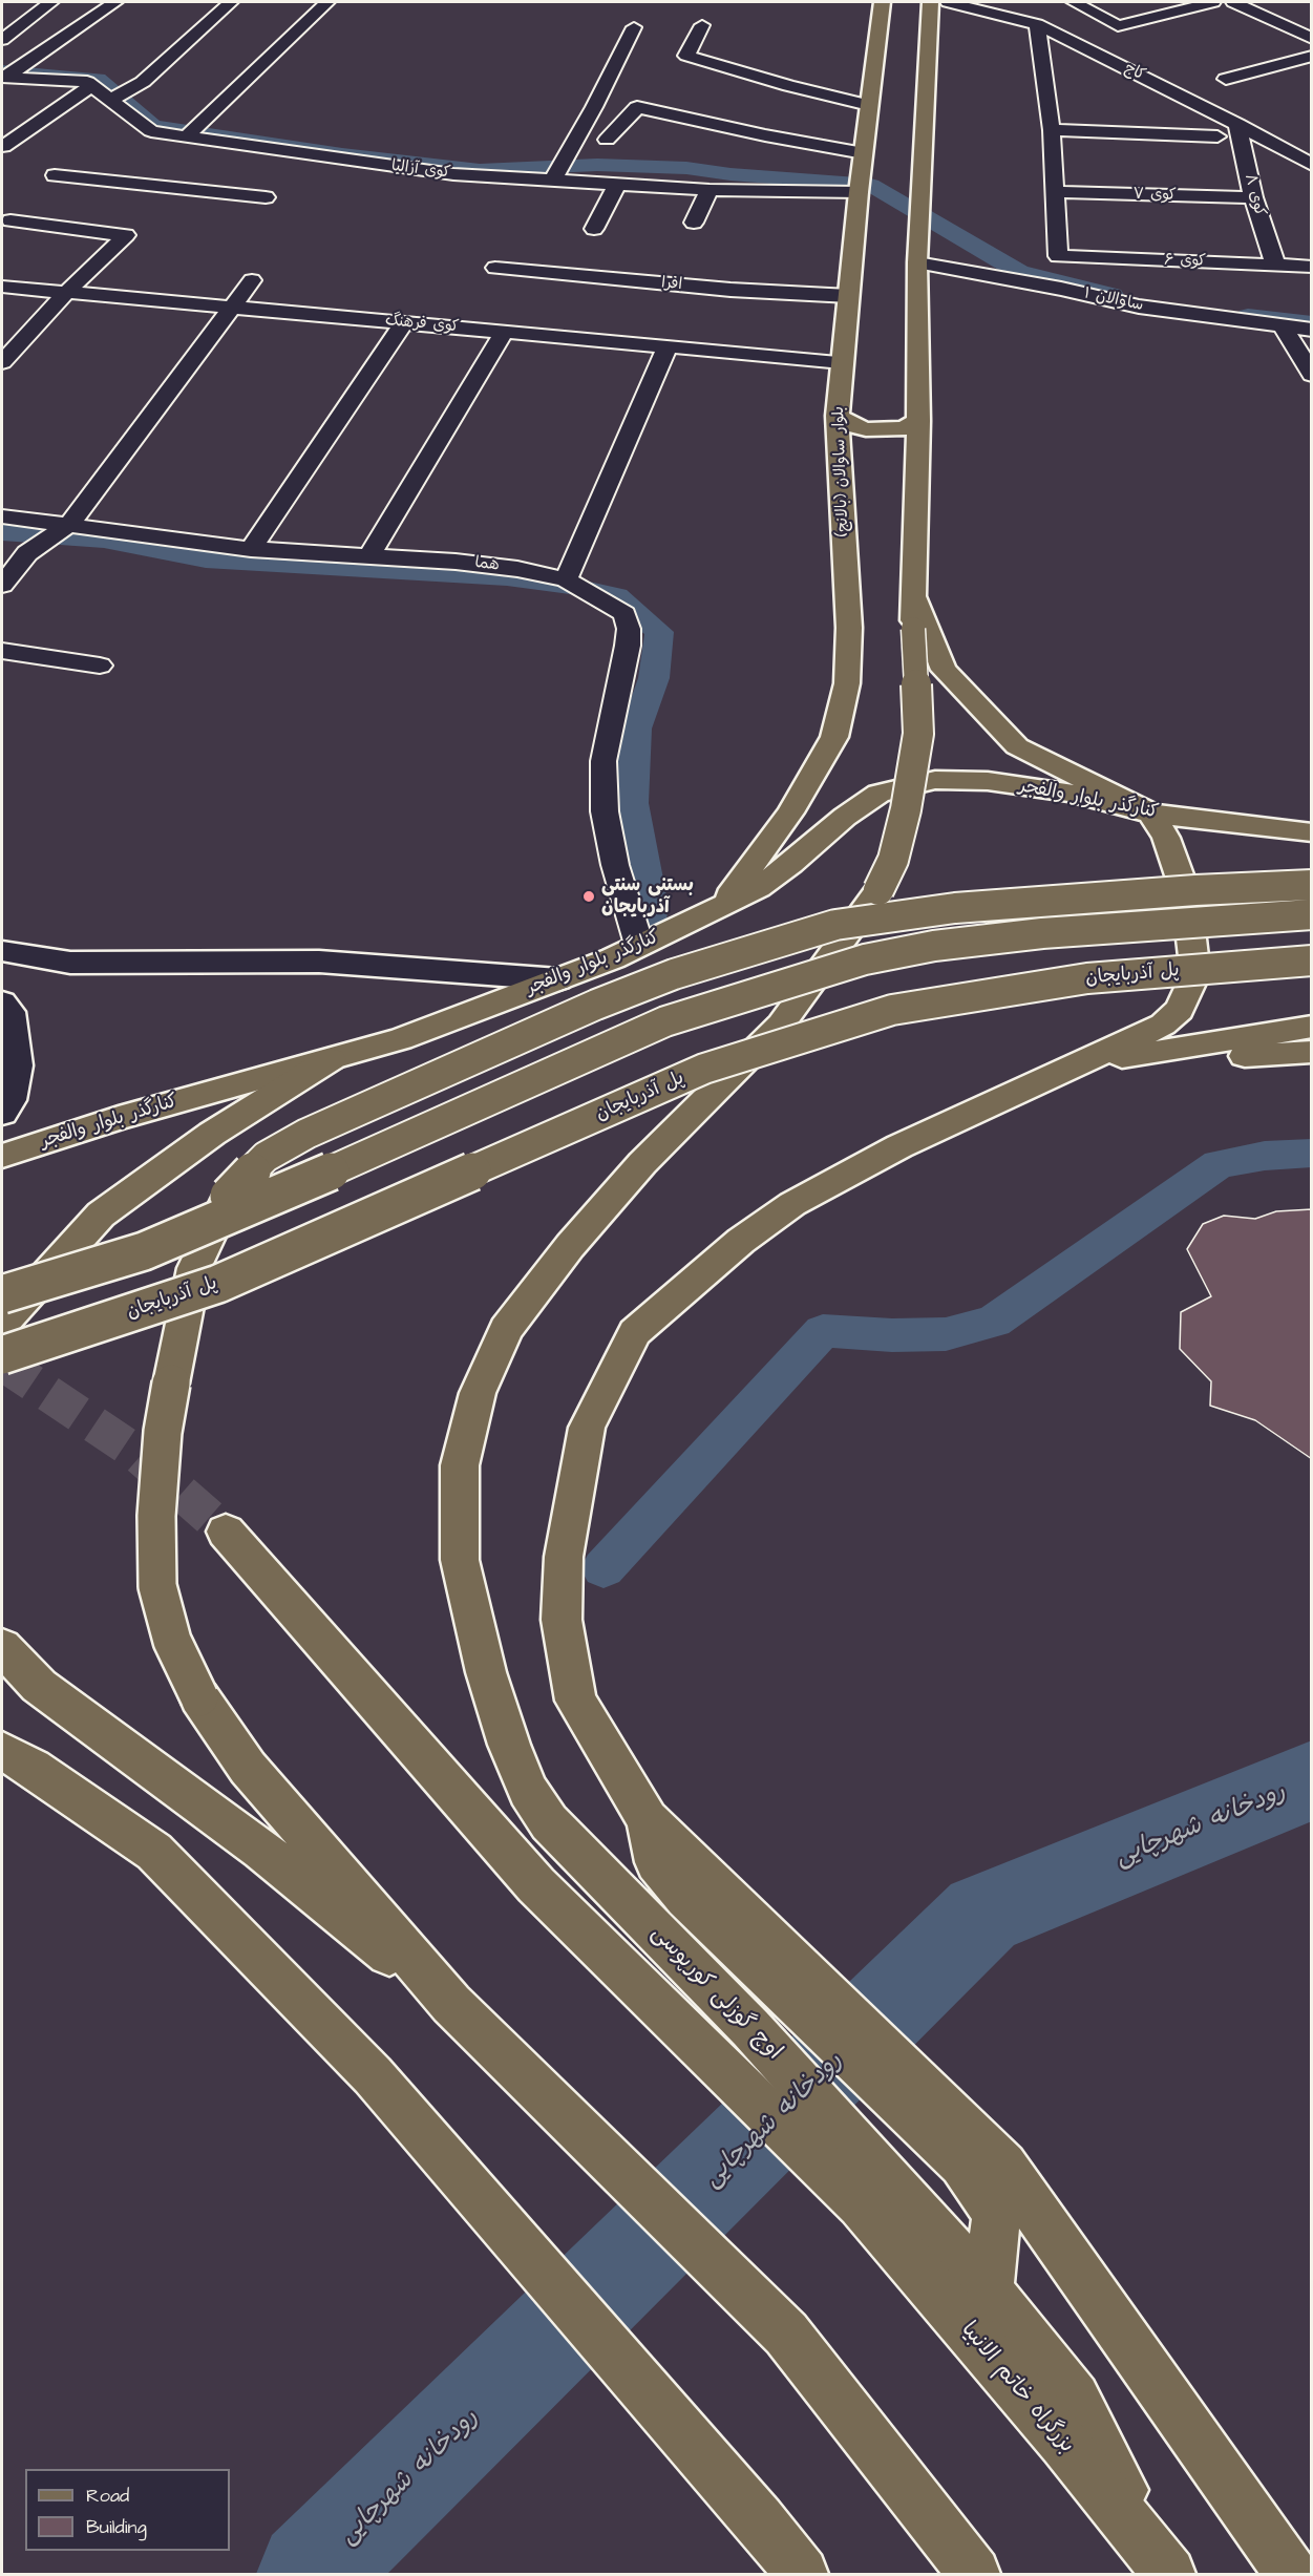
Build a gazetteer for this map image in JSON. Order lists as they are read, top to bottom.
{
  "streets": {
    "main road": [
      "بلوار ساوالان (بالانج)",
      "کنارگذر بلوار والفجر",
      "پل آذربایجان",
      "اوچ گوزلی کورپوسی",
      "بزرگراه خاتم الانبیا"
    ],
    "street": [
      "کاج",
      "کوی آزالیا",
      "کوی ۷",
      "کوی ۸",
      "کوی ۶",
      "افرا",
      "ساوالان ۱",
      "کوی فرهنگ",
      "هما"
    ]
  },
  "crossings": [
    ["کاج", "کوی ۸"],
    ["کوی آزالیا", "بلوار ساوالان (بالانج)"],
    ["کوی ۷", "کوی ۸"],
    ["کوی ۷", "کوی ۶"],
    ["کوی ۸", "کوی ۶"],
    ["افرا", "بلوار ساوالان (بالانج)"],
    ["کوی فرهنگ", "بلوار ساوالان (بالانج)"],
    ["بلوار ساوالان (بالانج)", "کنارگذر بلوار والفجر"],
    ["هما", "کنارگذر بلوار والفجر"],
    ["اوچ گوزلی کورپوسی", "بزرگراه خاتم الانبیا"]
  ],
  "water": ["رودخانه شهرچایی"],
  "places": ["بستنی سنتی آذربایجان"],
  "legend": ["Road", "Building"]
}
